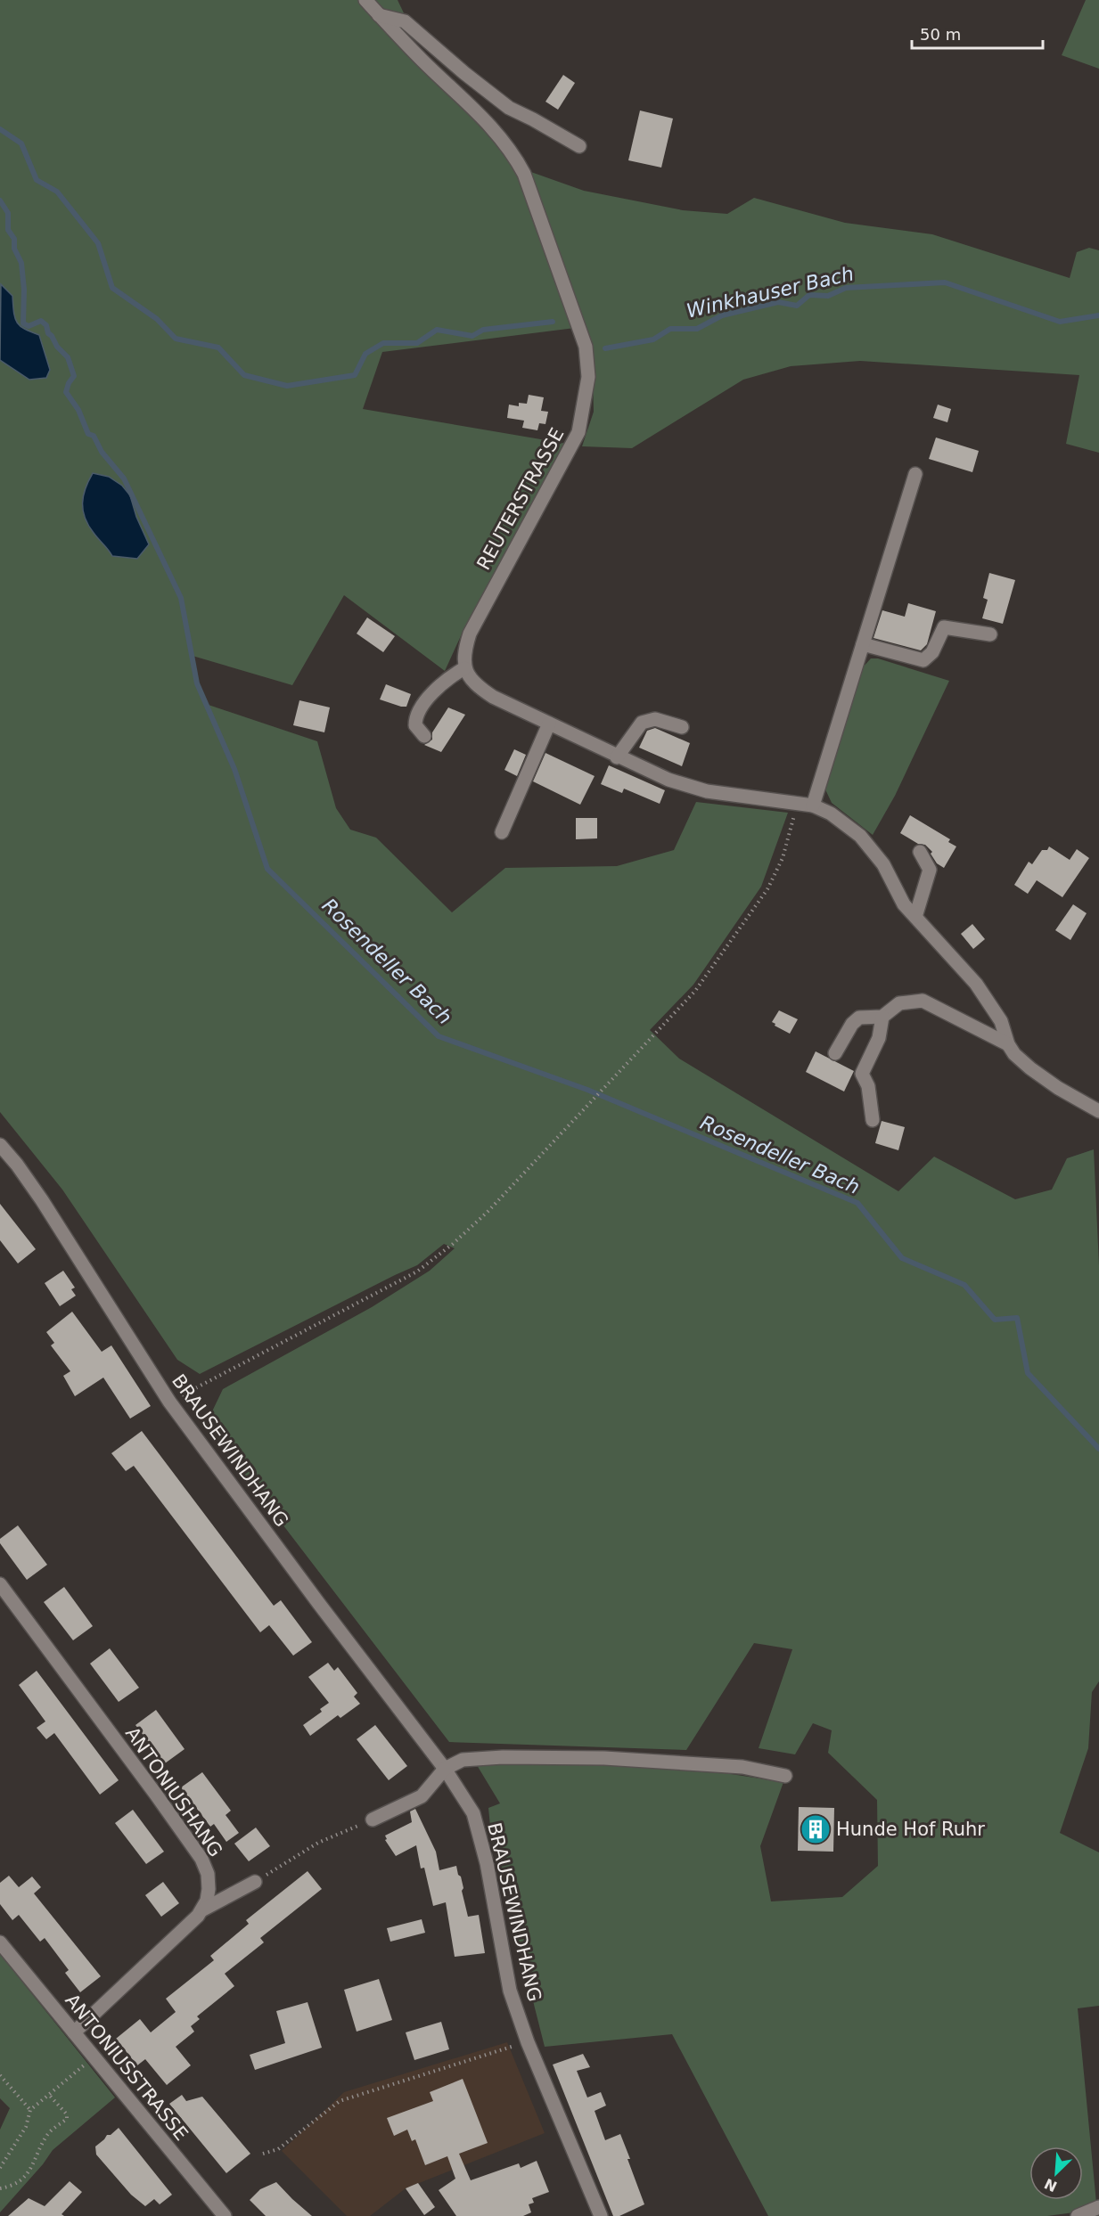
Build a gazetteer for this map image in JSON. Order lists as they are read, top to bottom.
{
  "streets": {
    "street": [
      "REUTERSTRASSE",
      "BRAUSEWINDHANG",
      "ANTONIUSHANG",
      "ANTONIUSSTRASSE"
    ]
  },
  "water": ["Winkhauser Bach", "Rosendeller Bach"],
  "places": {
    "building": ["Hunde Hof Ruhr"]
  },
  "scale_bar": "50 m",
  "north": "bottom left"
}
